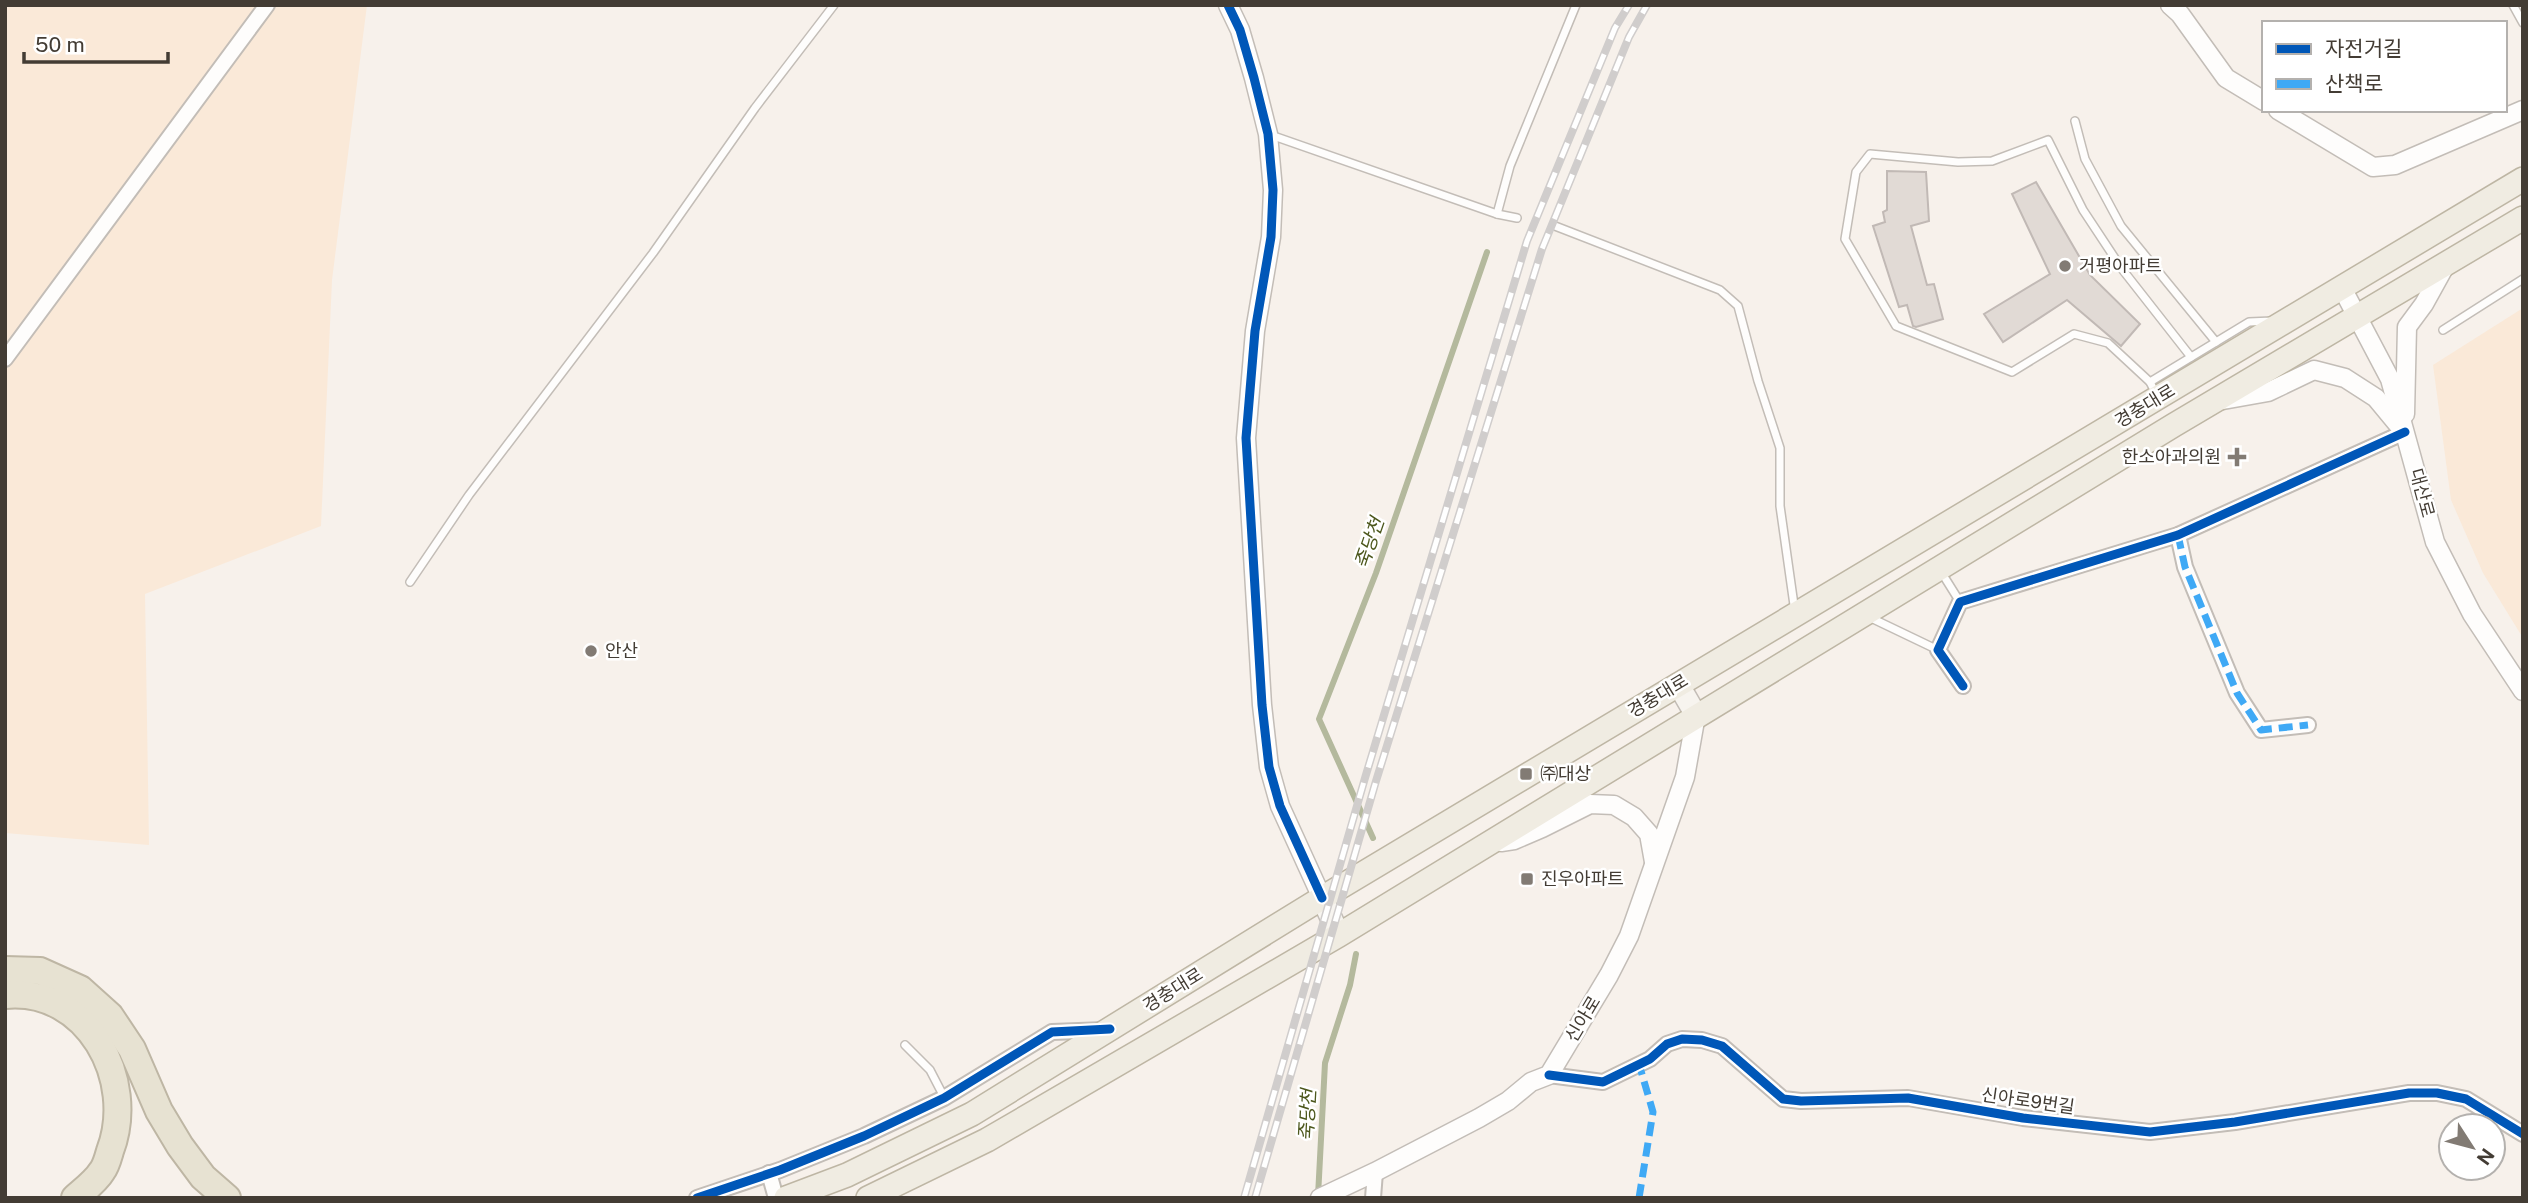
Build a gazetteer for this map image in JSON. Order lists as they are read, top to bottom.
{
  "streets": {
    "main road": ["경충대로"],
    "street": ["대산로", "신아로", "신아로9번길"]
  },
  "crossings": [
    ["경충대로", "대산로"],
    ["경충대로", "신아로"],
    ["신아로", "신아로9번길"]
  ],
  "water": ["죽당천"],
  "places": {
    "other": ["거평아파트", "안산"],
    "health": ["한소아과의원"],
    "transit": ["㈜대상", "진우아파트"]
  },
  "legend": ["자전거길", "산책로"],
  "scale_bar": "50 m",
  "north": "bottom right"
}
